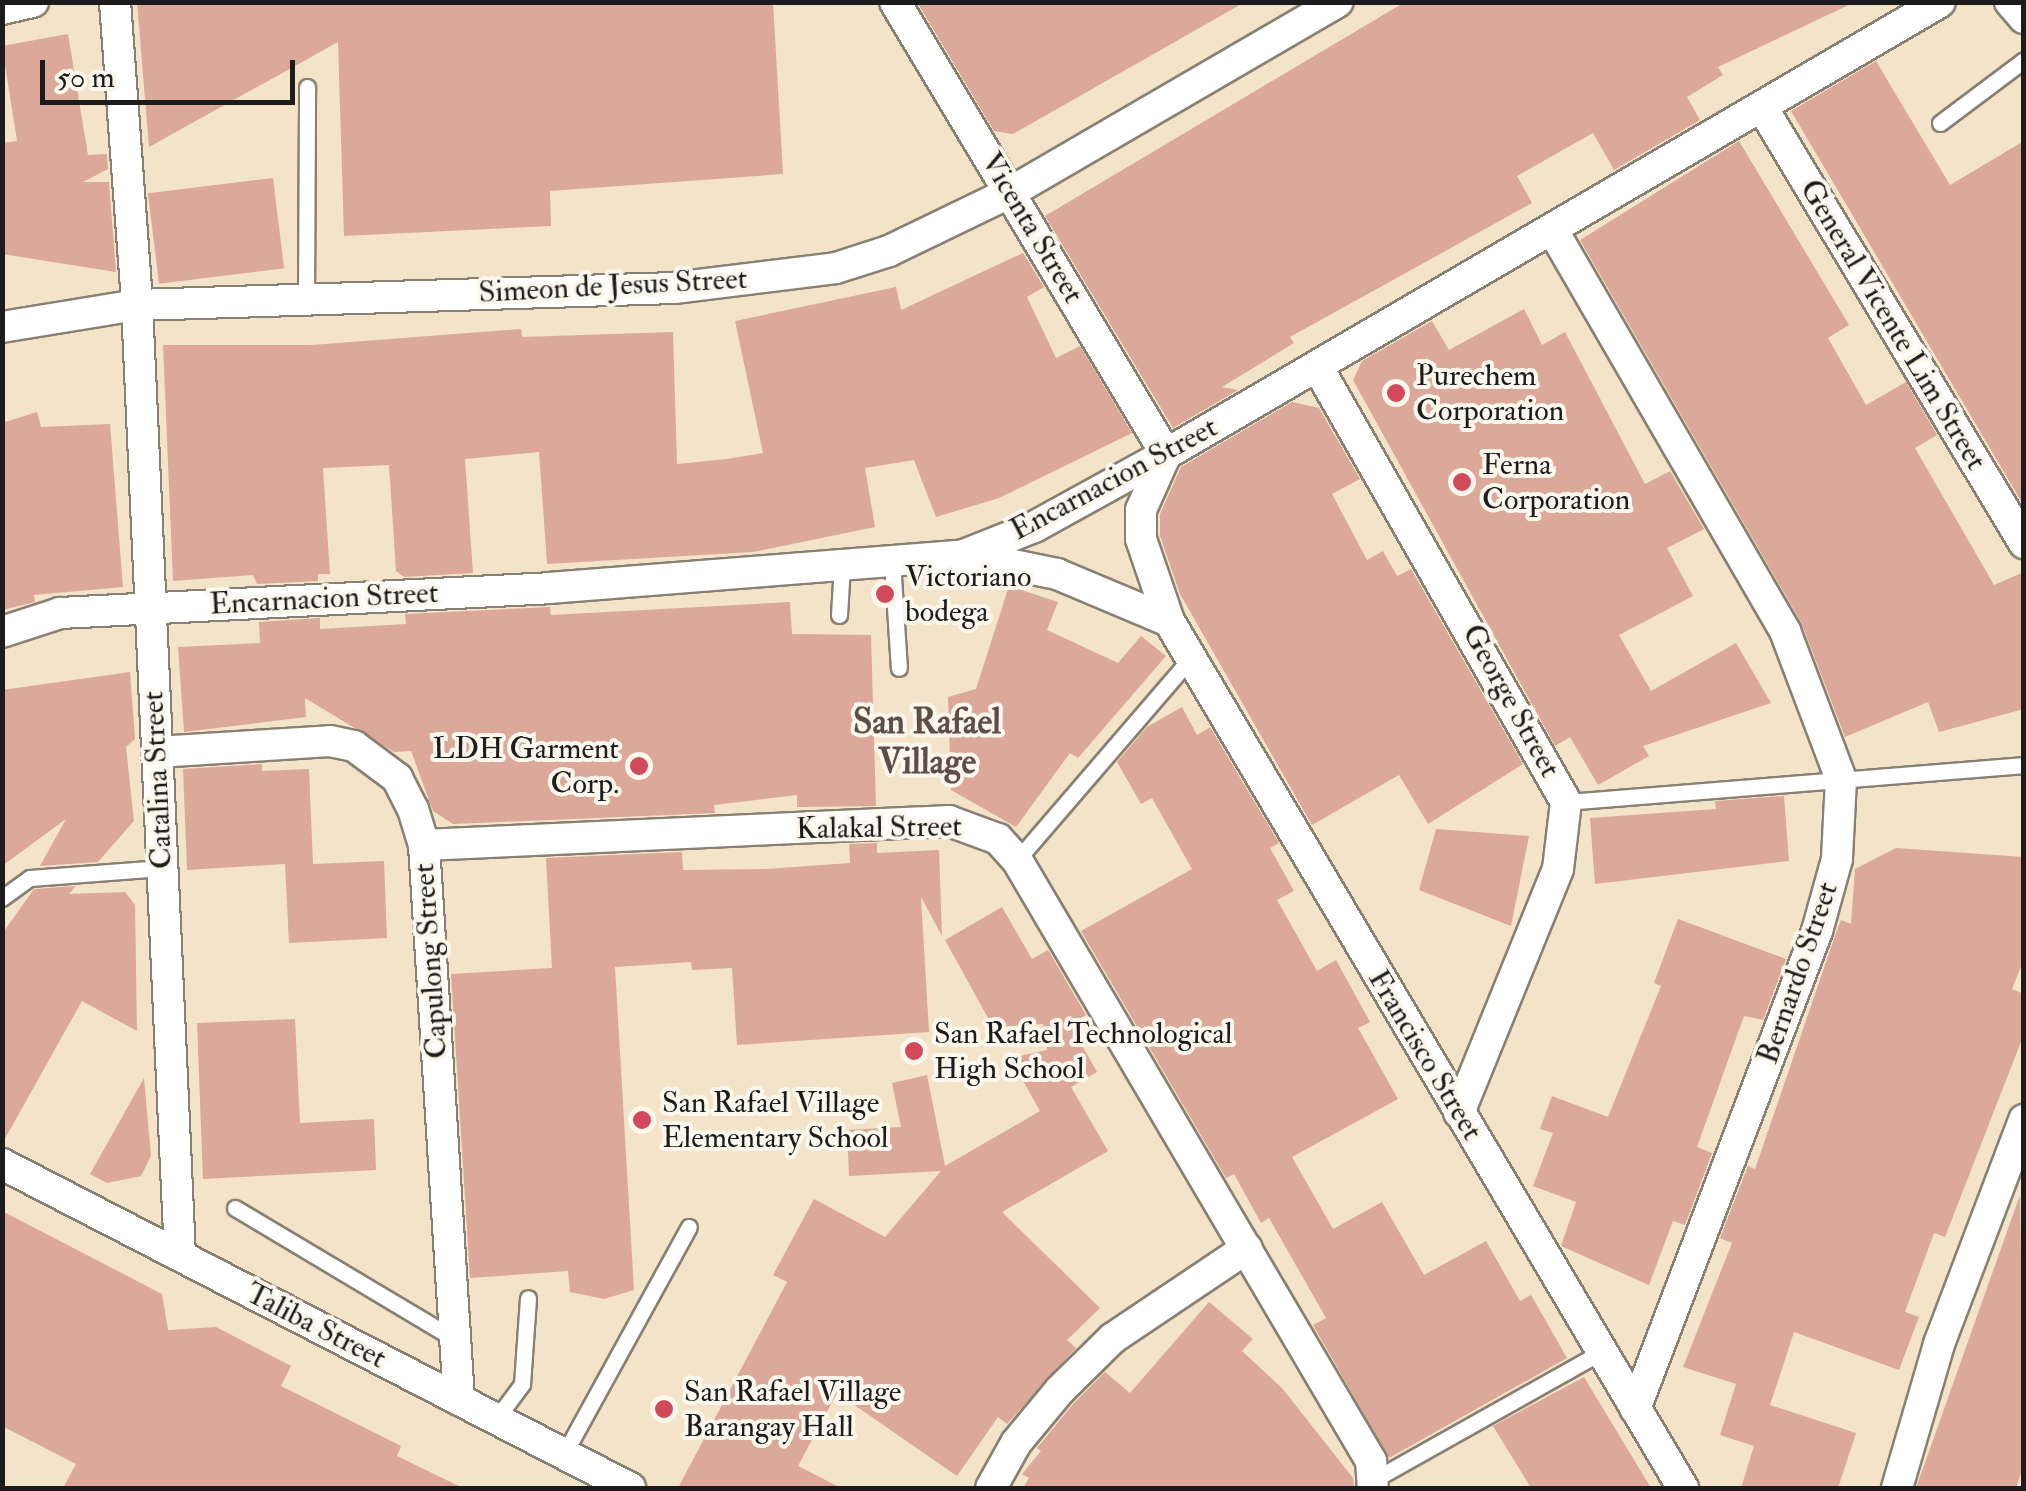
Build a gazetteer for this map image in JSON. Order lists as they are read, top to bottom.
{
  "streets": {
    "street": [
      "Vicenta Street",
      "Simeon de Jesus Street",
      "General Vicente Lim Street",
      "Encarnacion Street",
      "George Street",
      "Catalina Street",
      "Kalakal Street",
      "Capulong Street",
      "Bernardo Street",
      "Francisco Street",
      "Taliba Street"
    ]
  },
  "crossings": [
    ["Vicenta Street", "Simeon de Jesus Street"],
    ["Vicenta Street", "Encarnacion Street"],
    ["Vicenta Street", "Francisco Street"],
    ["Simeon de Jesus Street", "Catalina Street"],
    ["General Vicente Lim Street", "Encarnacion Street"],
    ["Encarnacion Street", "George Street"],
    ["Encarnacion Street", "Catalina Street"],
    ["Encarnacion Street", "Bernardo Street"],
    ["Encarnacion Street", "Francisco Street"],
    ["George Street", "Francisco Street"],
    ["Catalina Street", "Capulong Street"],
    ["Catalina Street", "Taliba Street"],
    ["Kalakal Street", "Capulong Street"],
    ["Capulong Street", "Taliba Street"],
    ["Bernardo Street", "Francisco Street"]
  ],
  "districts": ["San Rafael Village"],
  "places": [
    "Purechem Corporation",
    "Ferna Corporation",
    "Victoriano bodega",
    "LDH Garment Corp.",
    "San Rafael Technological High School",
    "San Rafael Village Elementary School",
    "San Rafael Village Barangay Hall"
  ],
  "scale_bar": "50 m"
}
